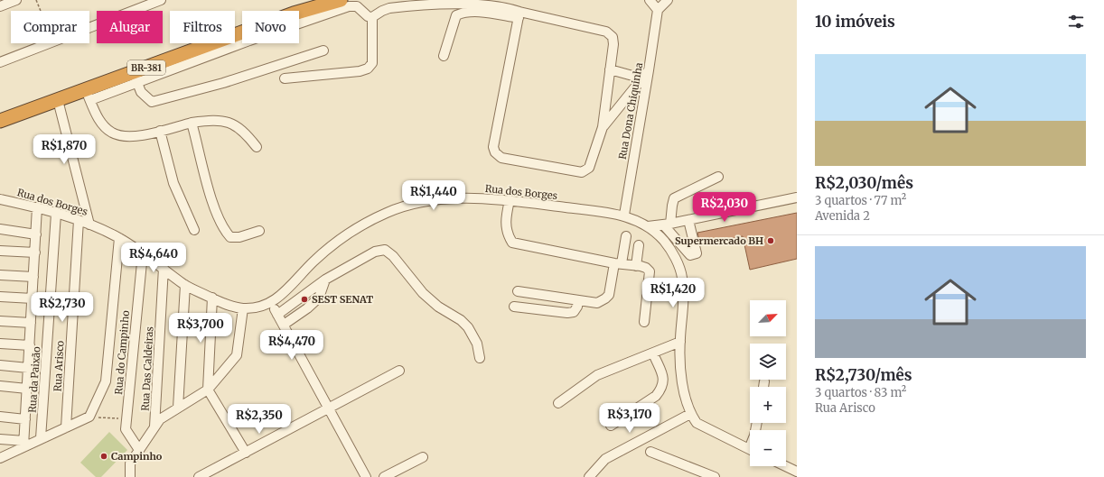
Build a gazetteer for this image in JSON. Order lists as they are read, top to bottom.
{
  "streets": {
    "highway": ["BR-381"],
    "street": [
      "Rua Dona Chiquinha",
      "Rua dos Borges",
      "Rua do Campinho",
      "Rua Arisco",
      "Rua Das Caldeiras",
      "Rua da Paixão"
    ]
  },
  "crossings": [
    ["Rua Dona Chiquinha", "Rua dos Borges"],
    ["Rua dos Borges", "Rua do Campinho"],
    ["Rua dos Borges", "Rua Arisco"],
    ["Rua dos Borges", "Rua Das Caldeiras"],
    ["Rua dos Borges", "Rua da Paixão"]
  ],
  "places": ["Supermercado BH", "SEST SENAT", "Campinho"],
  "north": "top right",
  "page": {
    "heading": "10 imóveis",
    "chip": [
      "Comprar",
      "Alugar",
      "Filtros",
      "Novo"
    ],
    "list": [
      {
        "name": "R$2,030/mês",
        "note": "3 quartos · 77 m² · Avenida 2"
      },
      {
        "name": "R$2,730/mês",
        "note": "3 quartos · 83 m² · Rua Arisco"
      }
    ],
    "price": [
      "R$1,870",
      "R$1,440",
      "R$2,030",
      "R$4,640",
      "R$1,420",
      "R$2,730",
      "R$3,700",
      "R$4,470",
      "R$3,170",
      "R$2,350"
    ],
    "map_buttons": ["+", "−"]
  }
}
